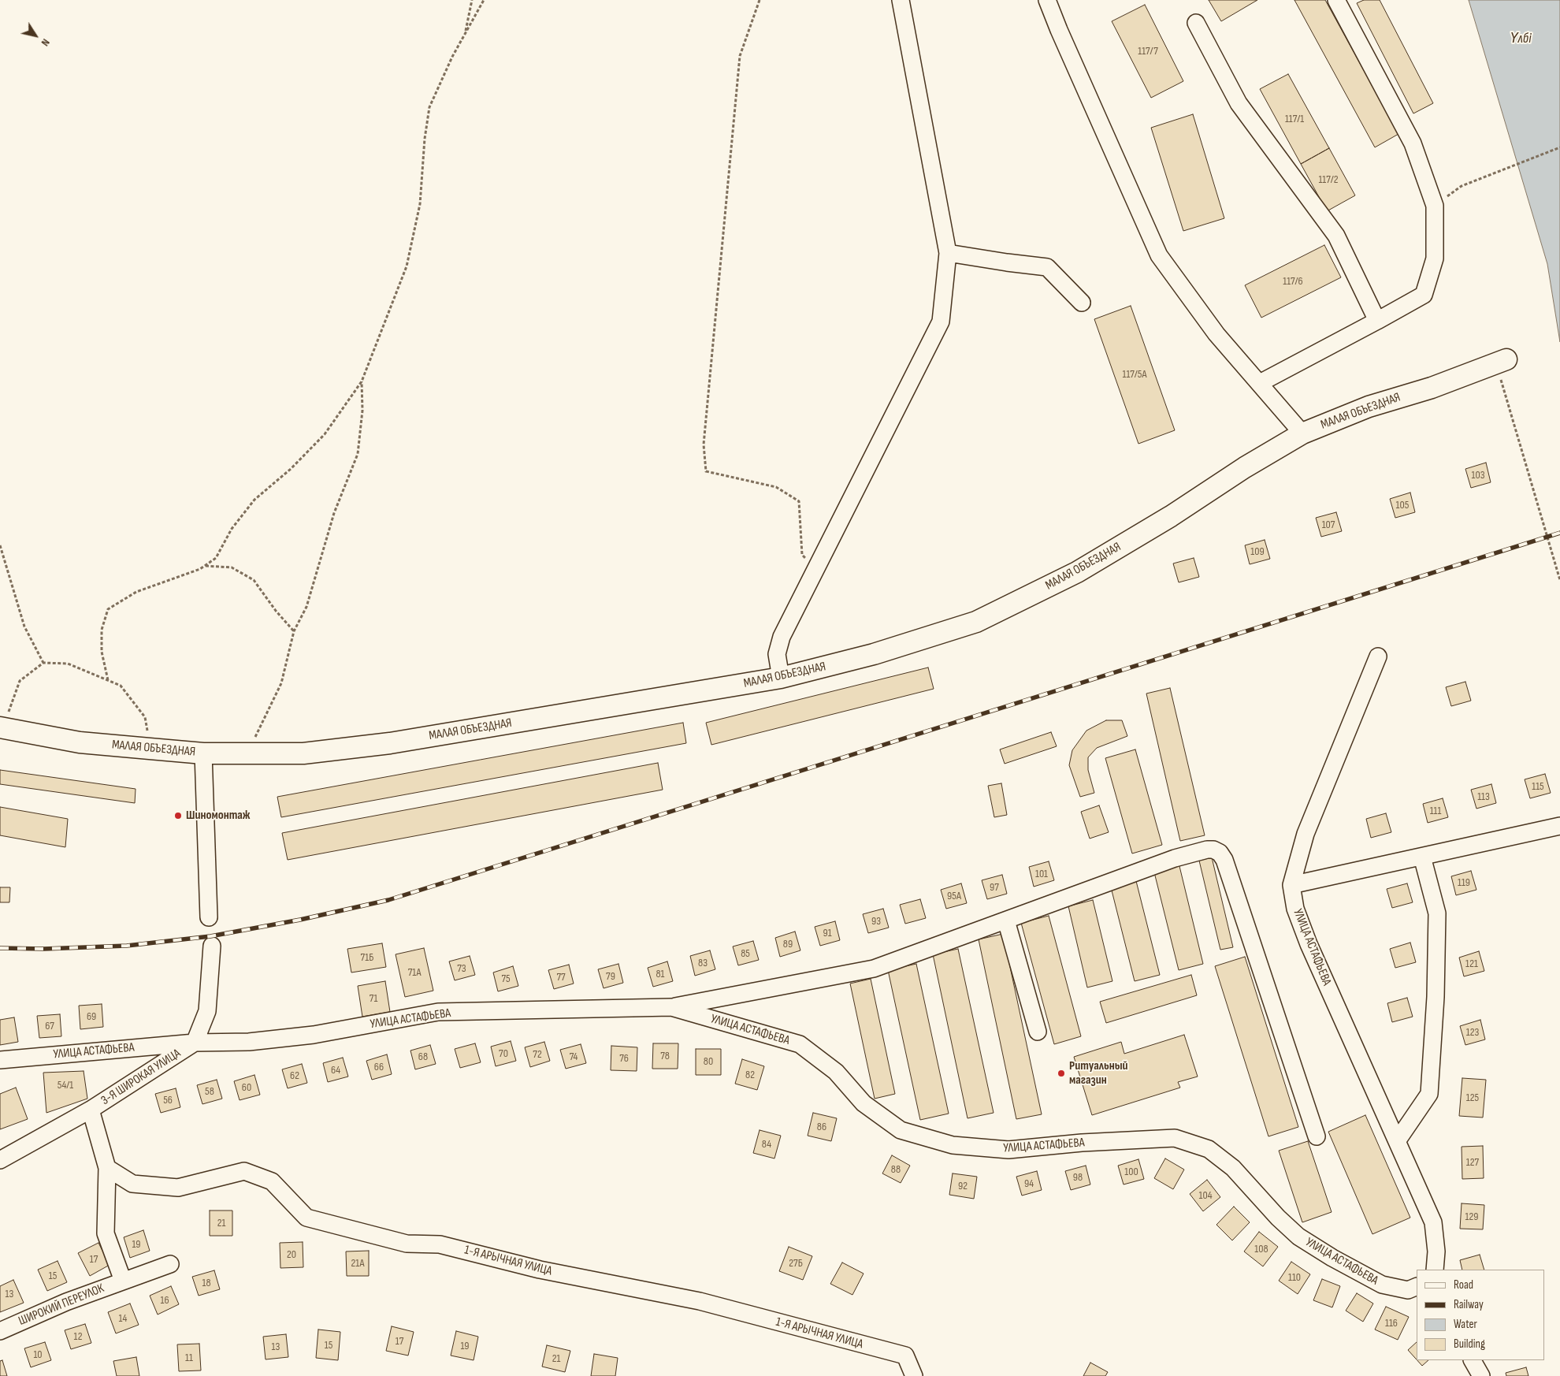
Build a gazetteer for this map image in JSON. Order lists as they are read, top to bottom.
{
  "streets": {
    "main road": ["МАЛАЯ ОБЪЕЗДНАЯ"],
    "street": [
      "УЛИЦА АСТАФЬЕВА",
      "3-Я ШИРОКАЯ УЛИЦА",
      "1-Я АРЫЧНАЯ УЛИЦА",
      "ШИРОКИЙ ПЕРЕУЛОК"
    ]
  },
  "crossings": [
    ["УЛИЦА АСТАФЬЕВА", "3-Я ШИРОКАЯ УЛИЦА"]
  ],
  "water": ["Үлбі"],
  "places": ["Шиномонтаж", "Ритуальный магазин"],
  "house_numbers": [
    "117/7",
    "117/1",
    "117/2",
    "117/6",
    "117/5А",
    "103",
    "105",
    "107",
    "109",
    "115",
    "113",
    "111",
    "101",
    "119",
    "97",
    "95А",
    "93",
    "91",
    "89",
    "85",
    "71Б",
    "83",
    "121",
    "73",
    "71А",
    "81",
    "79",
    "77",
    "75",
    "71",
    "69",
    "67",
    "123",
    "70",
    "72",
    "78",
    "68",
    "74",
    "76",
    "80",
    "66",
    "64",
    "82",
    "62",
    "54/1",
    "60",
    "58",
    "125",
    "56",
    "86",
    "84",
    "127",
    "88",
    "100",
    "98",
    "94",
    "92",
    "104",
    "129",
    "21",
    "19",
    "108",
    "20",
    "17",
    "21А",
    "27Б",
    "15",
    "110",
    "18",
    "13",
    "16",
    "14",
    "116",
    "12",
    "17",
    "15",
    "19",
    "13",
    "10",
    "11",
    "21"
  ],
  "legend": [
    "Road",
    "Railway",
    "Water",
    "Building"
  ],
  "north": "bottom right"
}
